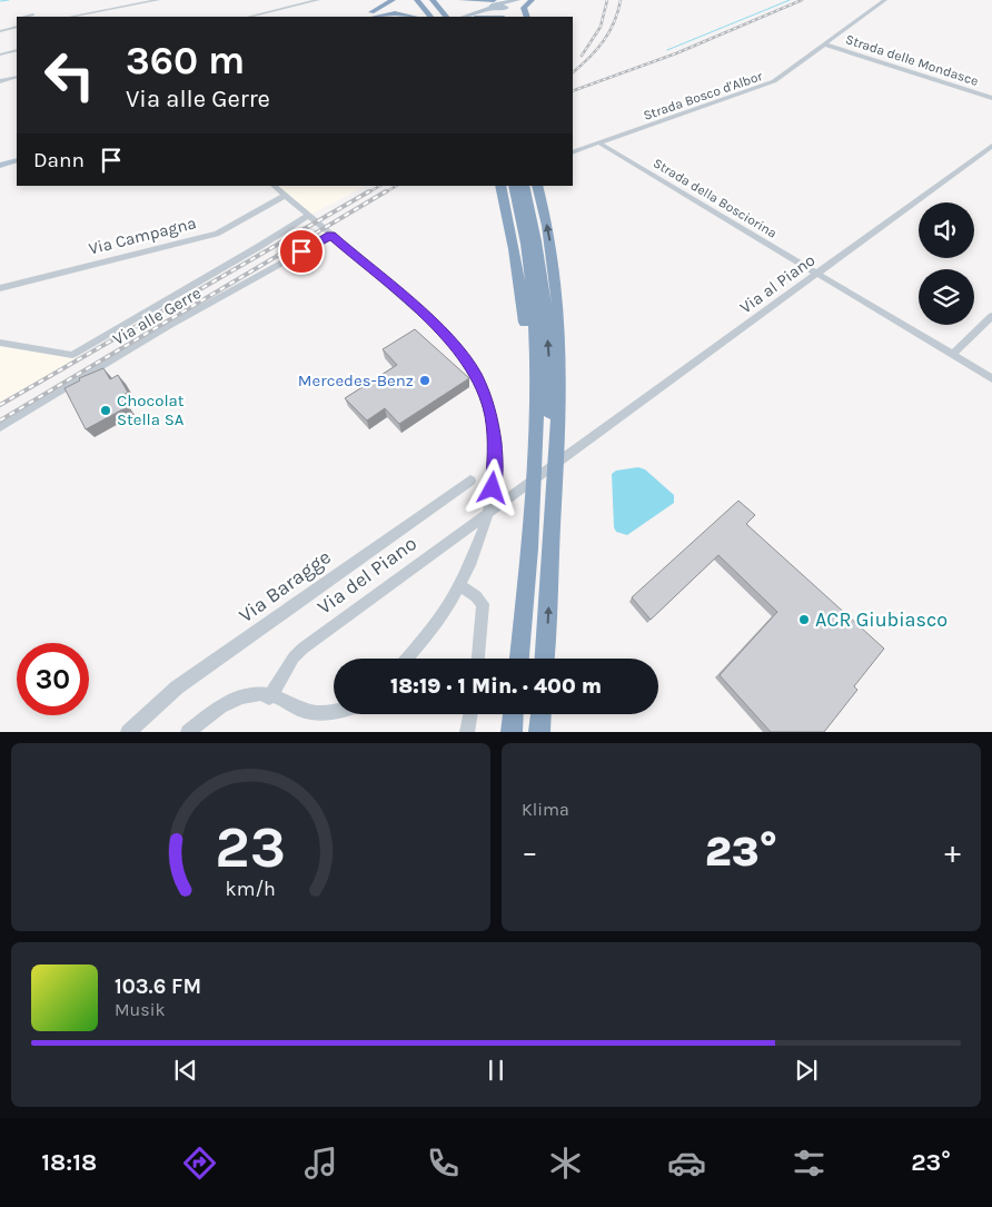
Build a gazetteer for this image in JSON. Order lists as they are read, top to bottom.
{
  "streets": {
    "street": [
      "Strada delle Mondasce",
      "Strada Bosco d'Albor",
      "Strada della Bosciorina",
      "Via Campagna",
      "Via al Piano",
      "Via alle Gerre",
      "Via del Piano",
      "Via Baragge"
    ]
  },
  "crossings": [
    ["Strada delle Mondasce", "Strada Bosco d'Albor"],
    ["Strada Bosco d'Albor", "Strada della Bosciorina"],
    ["Strada della Bosciorina", "Via al Piano"],
    ["Via al Piano", "Via del Piano"]
  ],
  "places": ["Mercedes-Benz", "Chocolat Stella SA", "ACR Giubiasco"],
  "page": {
    "turn": ["360 m", "Via alle Gerre"],
    "then": "Dann",
    "limit": "30",
    "trip": "18:19 · 1 Min. · 400 m",
    "tile": "Klima",
    "heat": ["−", "23°", "+"],
    "song": ["103.6 FM", "Musik"],
    "tabs": ["18:18", "23°"],
    "gauge": ["23", "km/h"]
  }
}
